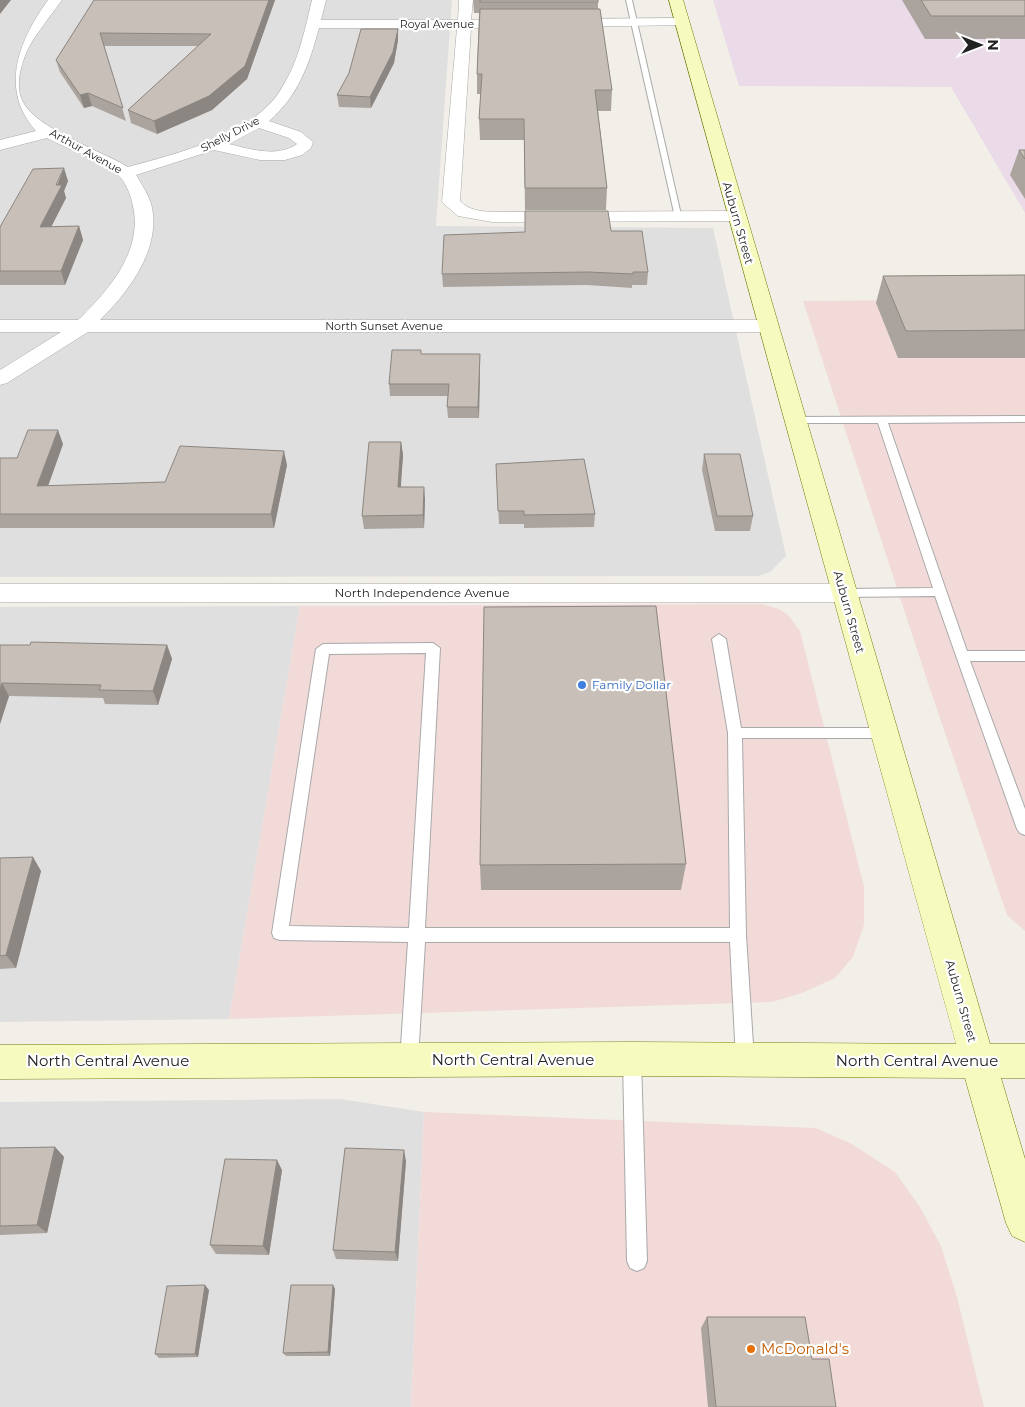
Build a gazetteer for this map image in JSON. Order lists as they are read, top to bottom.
{
  "streets": {
    "main road": ["Auburn Street", "North Central Avenue"],
    "street": [
      "Royal Avenue",
      "Shelly Drive",
      "Arthur Avenue",
      "North Sunset Avenue",
      "North Independence Avenue"
    ]
  },
  "crossings": [
    ["Royal Avenue", "Shelly Drive"],
    ["Shelly Drive", "Arthur Avenue"],
    ["Arthur Avenue", "North Sunset Avenue"],
    ["Auburn Street", "North Sunset Avenue"],
    ["Auburn Street", "North Independence Avenue"],
    ["Auburn Street", "North Central Avenue"]
  ],
  "places": ["Family Dollar", "McDonald's"],
  "north": "right"
}
